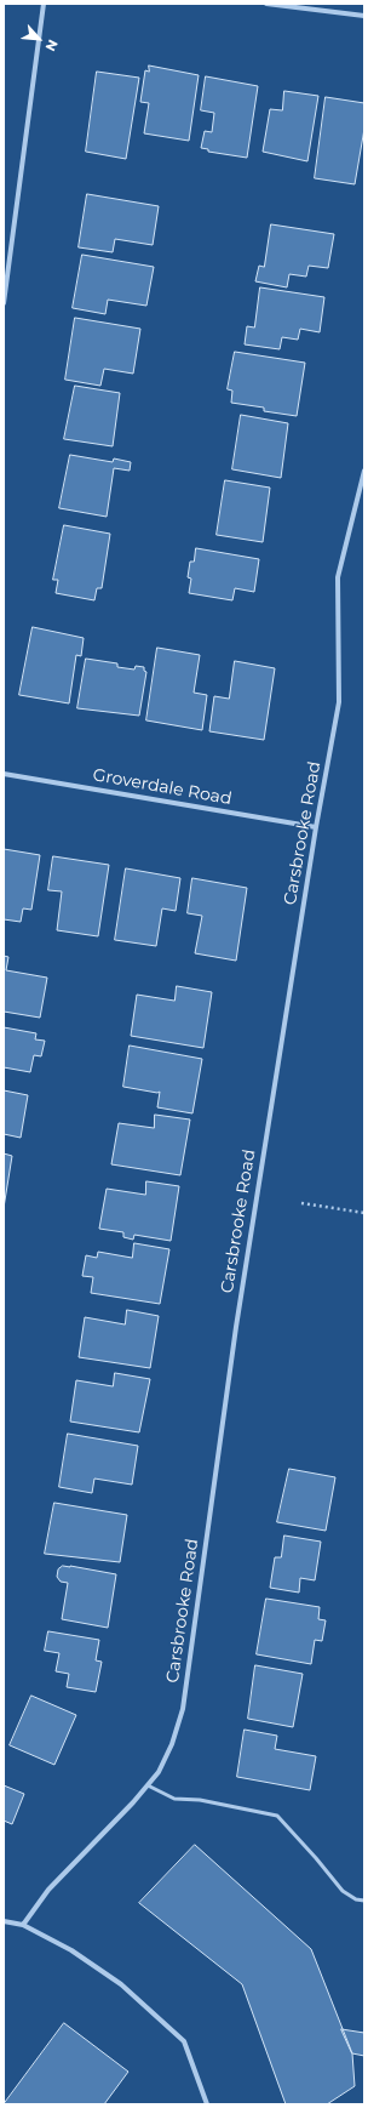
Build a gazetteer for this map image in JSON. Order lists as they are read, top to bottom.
{
  "streets": {
    "street": ["Groverdale Road", "Carsbrooke Road"]
  },
  "crossings": [
    ["Groverdale Road", "Carsbrooke Road"]
  ],
  "north": "bottom right"
}
